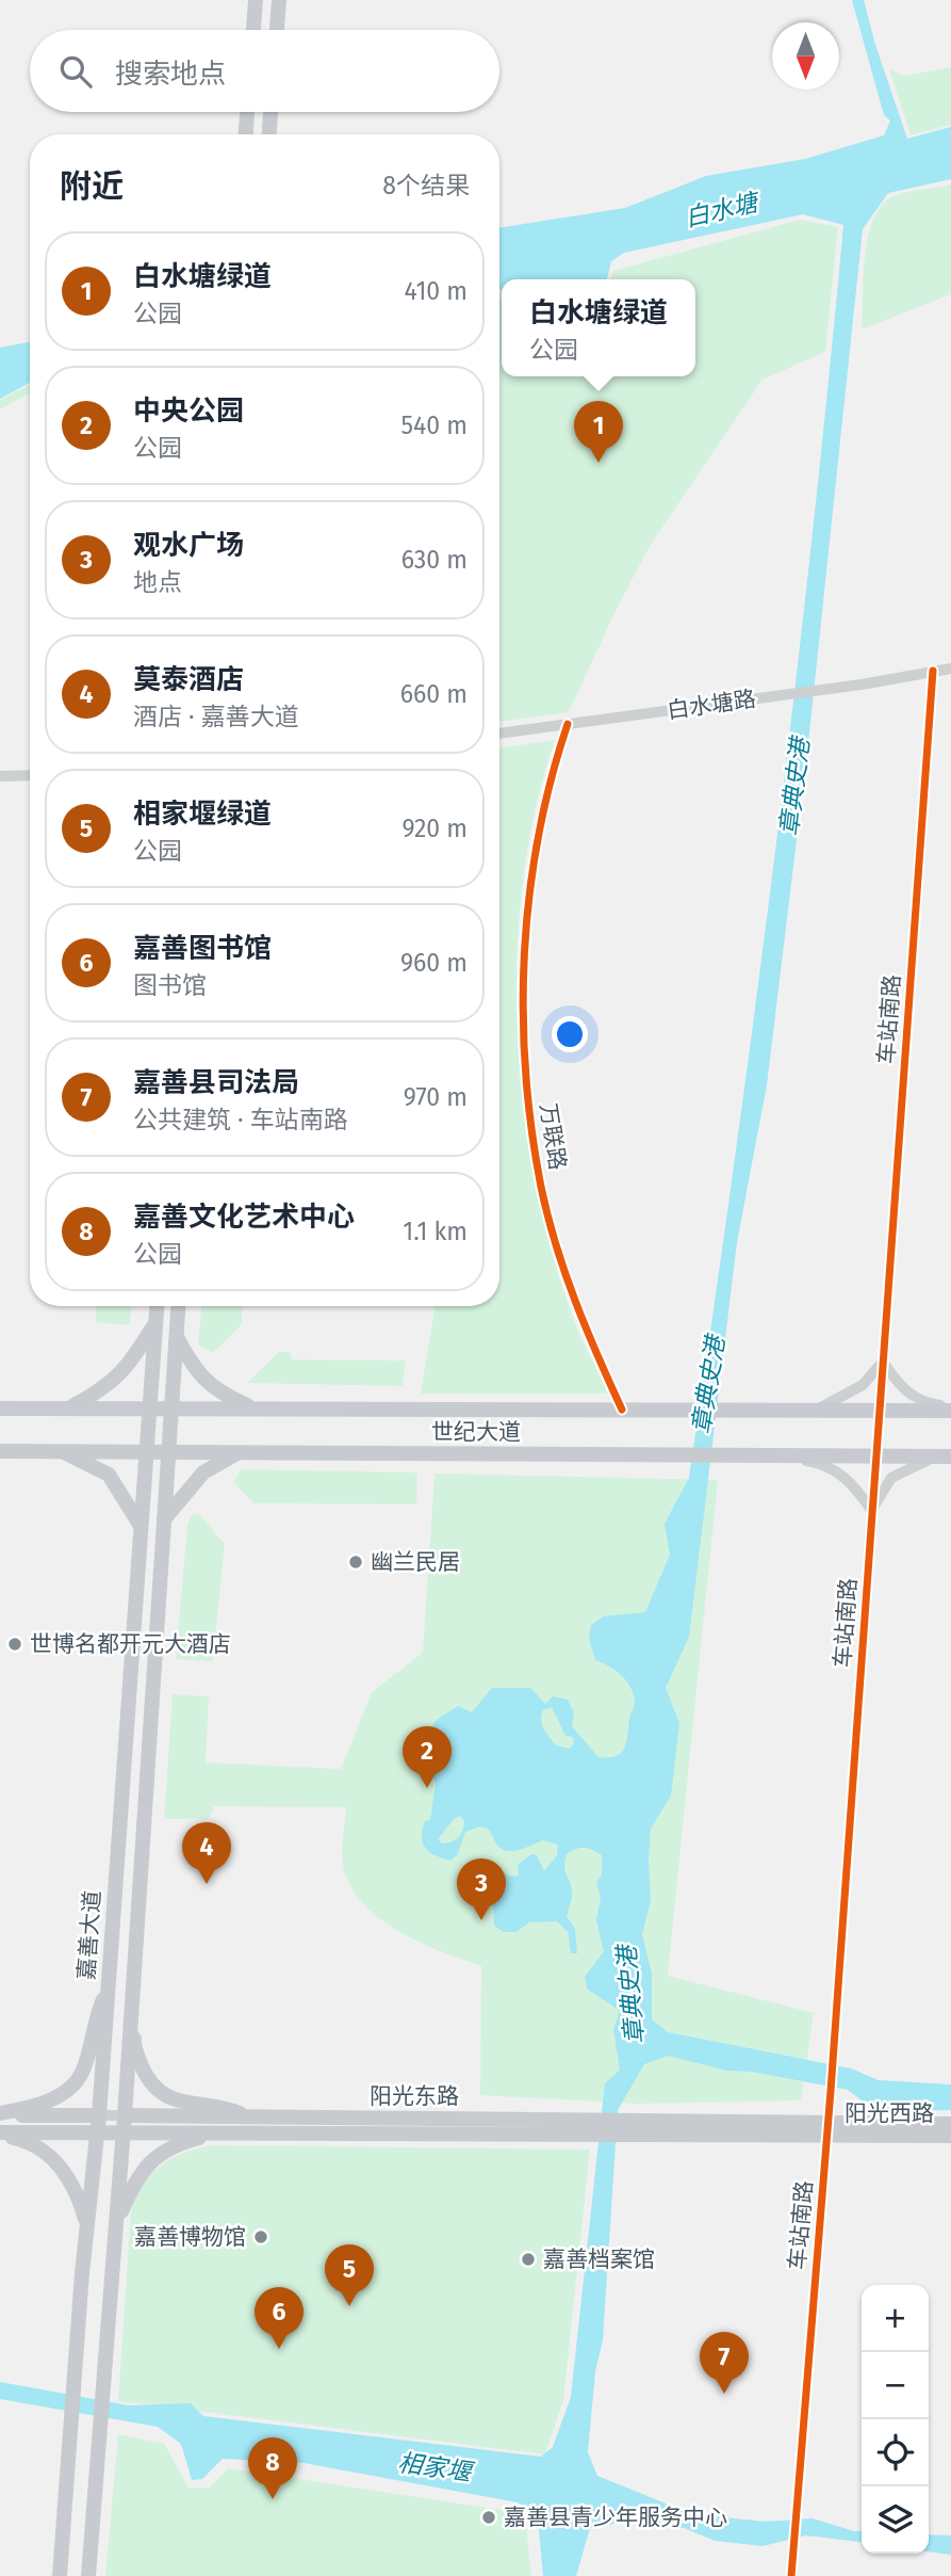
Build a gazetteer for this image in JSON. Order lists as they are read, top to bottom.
{
  "streets": {
    "main road": [
      "世纪大道",
      "嘉善大道",
      "阳光东路",
      "阳光西路"
    ],
    "street": ["白水塘路", "车站南路", "万联路"]
  },
  "crossings": [
    ["白水塘路", "车站南路"],
    ["白水塘路", "万联路"],
    ["车站南路", "世纪大道"],
    ["车站南路", "阳光东路"],
    ["车站南路", "阳光西路"],
    ["万联路", "世纪大道"],
    ["世纪大道", "嘉善大道"],
    ["嘉善大道", "阳光东路"],
    ["阳光东路", "阳光西路"]
  ],
  "water": ["白水塘", "章典史港", "相家堰"],
  "places": [
    "幽兰民居",
    "世博名都开元大酒店",
    "嘉善博物馆",
    "嘉善档案馆",
    "嘉善县青少年服务中心"
  ],
  "north": "bottom",
  "page": {
    "search": "搜索地点",
    "heading": ["附近", "8个结果"],
    "list": [
      {
        "mark": "1",
        "name": "白水塘绿道",
        "note": "公园",
        "value": "410 m"
      },
      {
        "mark": "2",
        "name": "中央公园",
        "note": "公园",
        "value": "540 m"
      },
      {
        "mark": "3",
        "name": "观水广场",
        "note": "地点",
        "value": "630 m"
      },
      {
        "mark": "4",
        "name": "莫泰酒店",
        "note": "酒店 · 嘉善大道",
        "value": "660 m"
      },
      {
        "mark": "5",
        "name": "相家堰绿道",
        "note": "公园",
        "value": "920 m"
      },
      {
        "mark": "6",
        "name": "嘉善图书馆",
        "note": "图书馆",
        "value": "960 m"
      },
      {
        "mark": "7",
        "name": "嘉善县司法局",
        "note": "公共建筑 · 车站南路",
        "value": "970 m"
      },
      {
        "mark": "8",
        "name": "嘉善文化艺术中心",
        "note": "公园",
        "value": "1.1 km"
      }
    ],
    "popup": ["白水塘绿道", "公园"],
    "pins": [
      "1",
      "2",
      "4",
      "3",
      "5",
      "6",
      "7",
      "8"
    ],
    "map_buttons": ["+", "−"]
  }
}
